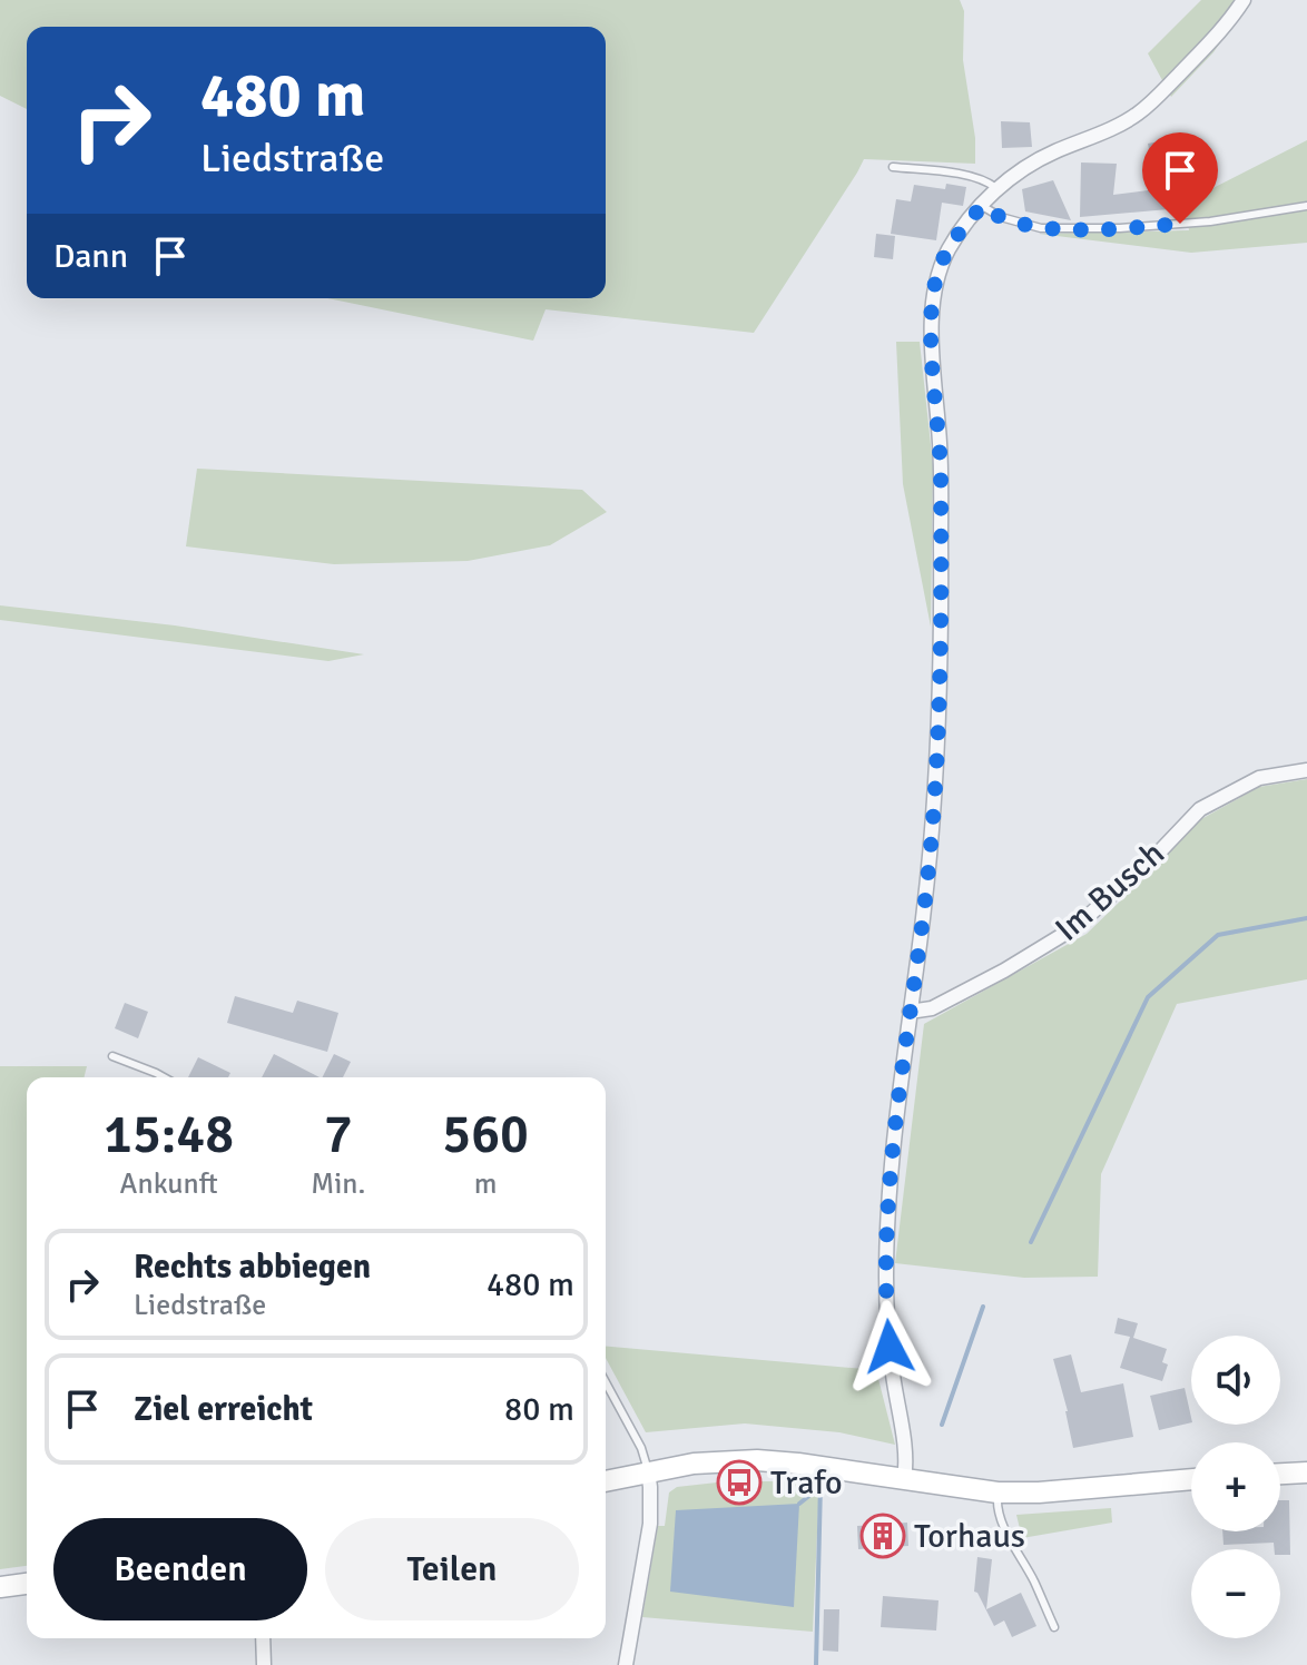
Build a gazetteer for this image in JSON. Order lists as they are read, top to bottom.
{
  "streets": {
    "street": ["Im Busch"]
  },
  "places": {
    "bus stop": ["Trafo"],
    "building": ["Torhaus"]
  },
  "page": {
    "turn": ["480 m", "Liedstraße"],
    "then": "Dann",
    "eta": [
      "15:48",
      "Ankunft",
      "7",
      "Min.",
      "560",
      "m"
    ],
    "list": [
      {
        "name": "Rechts abbiegen",
        "note": "Liedstraße",
        "value": "480 m"
      },
      {
        "name": "Ziel erreicht",
        "value": "80 m"
      }
    ],
    "map_buttons": ["+", "−"],
    "buttons": ["Beenden", "Teilen"]
  }
}
